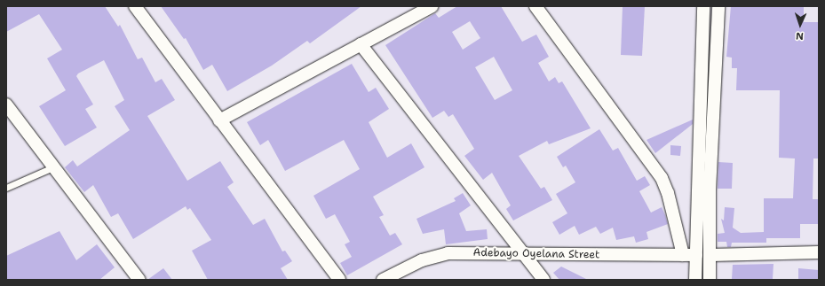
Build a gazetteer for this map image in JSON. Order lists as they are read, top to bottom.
{
  "streets": {
    "street": ["Adebayo Oyelana Street"]
  },
  "north": "bottom"
}
